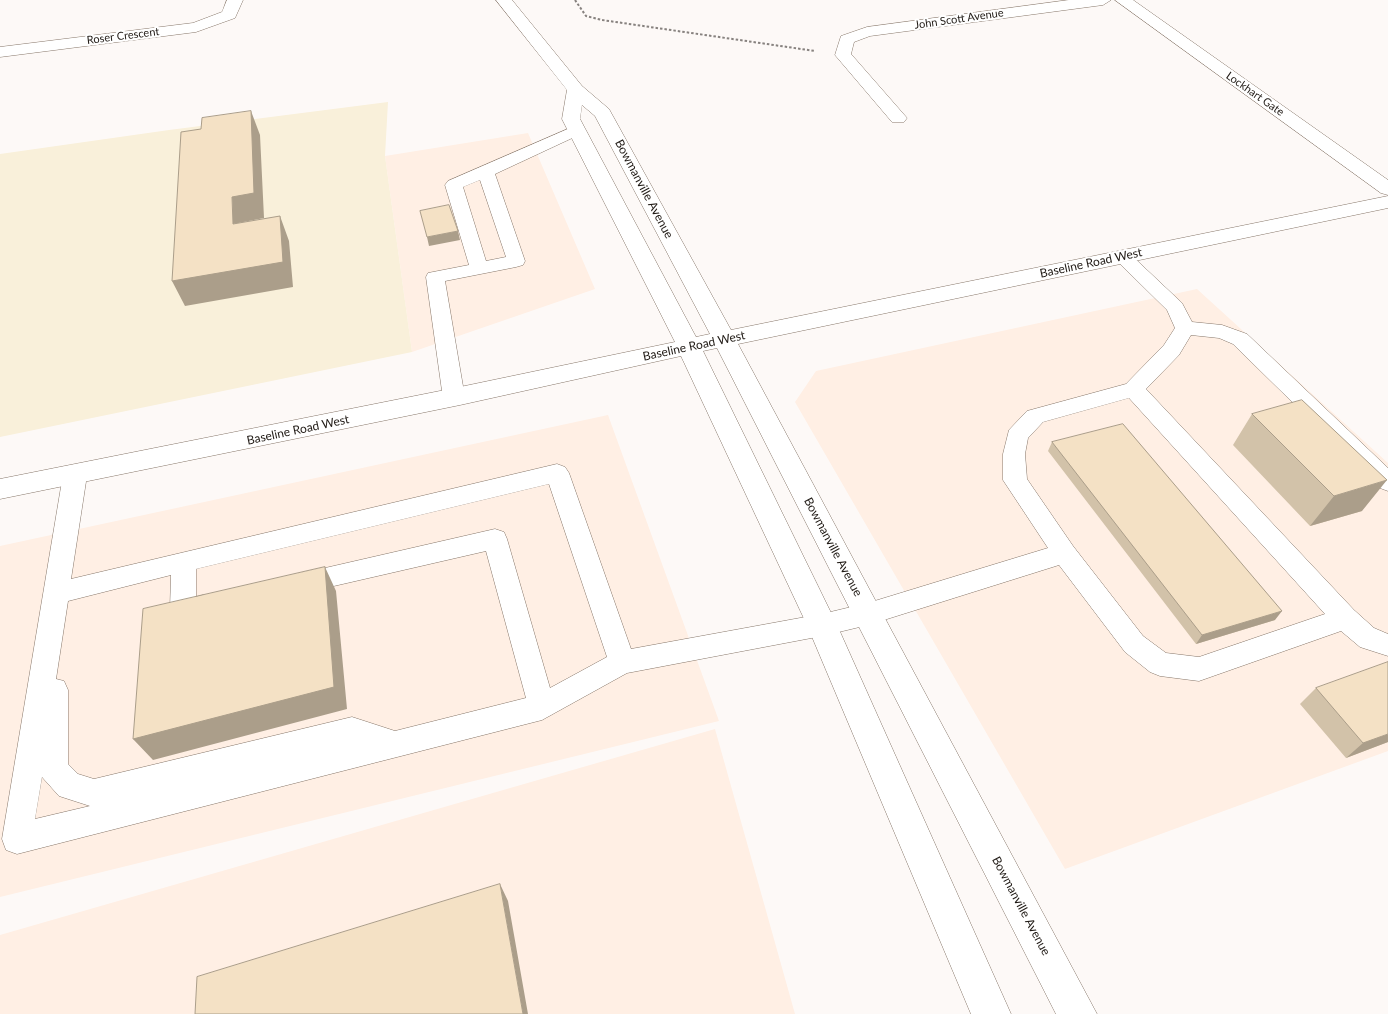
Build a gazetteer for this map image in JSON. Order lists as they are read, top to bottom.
{
  "streets": {
    "street": [
      "John Scott Avenue",
      "Roser Crescent",
      "Lockhart Gate",
      "Bowmanville Avenue",
      "Baseline Road West"
    ]
  },
  "crossings": [
    ["Bowmanville Avenue", "Baseline Road West"]
  ]
}
